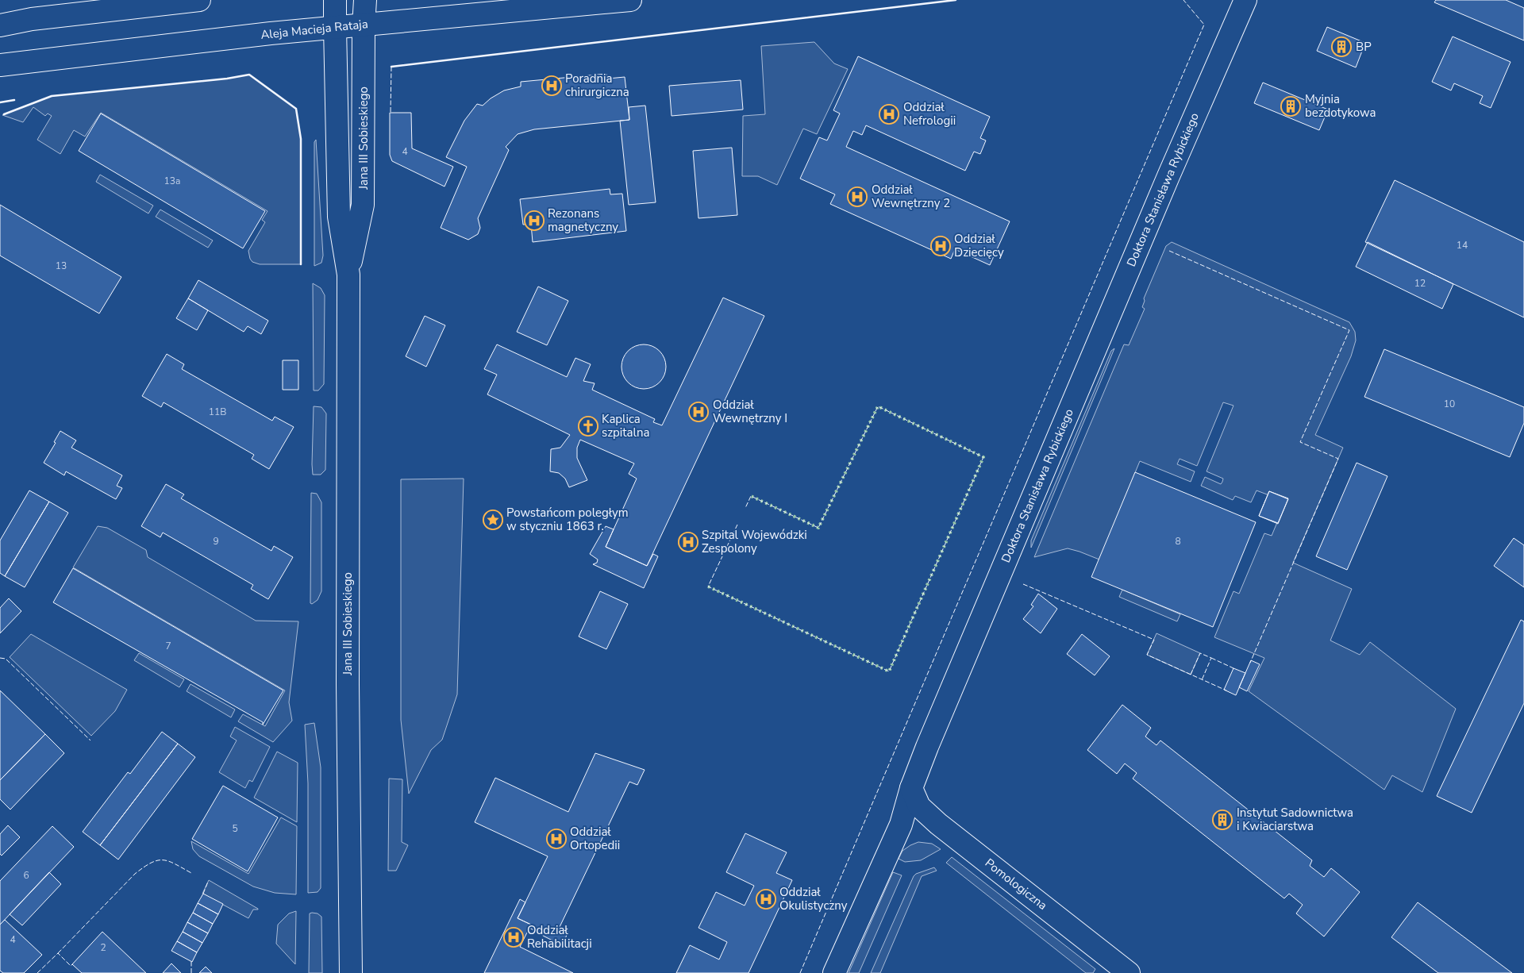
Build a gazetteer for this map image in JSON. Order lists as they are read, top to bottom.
{
  "streets": {
    "street": [
      "Aleja Macieja Rataja",
      "Jana III Sobieskiego",
      "Doktora Stanisława Rybickiego",
      "Pomologiczna"
    ]
  },
  "crossings": [
    ["Aleja Macieja Rataja", "Jana III Sobieskiego"],
    ["Doktora Stanisława Rybickiego", "Pomologiczna"]
  ],
  "places": {
    "building": ["BP", "Myjnia bezdotykowa", "Instytut Sadownictwa i Kwiaciarstwa"],
    "hospital": [
      "Poradnia chirurgiczna",
      "Oddział Nefrologii",
      "Oddział Wewnętrzny 2",
      "Rezonans magnetyczny",
      "Oddział Dziecięcy",
      "Oddział Wewnętrzny I",
      "Szpital Wojewódzki Zespolony",
      "Oddział Ortopedii",
      "Oddział Okulistyczny",
      "Oddział Rehabilitacji"
    ],
    "church": ["Kaplica szpitalna"],
    "place": ["Powstańcom poległym w styczniu 1863 r."]
  },
  "house_numbers": [
    "4",
    "13a",
    "14",
    "13",
    "12",
    "10",
    "11B",
    "9",
    "8",
    "7",
    "5",
    "6",
    "4",
    "2"
  ]
}
